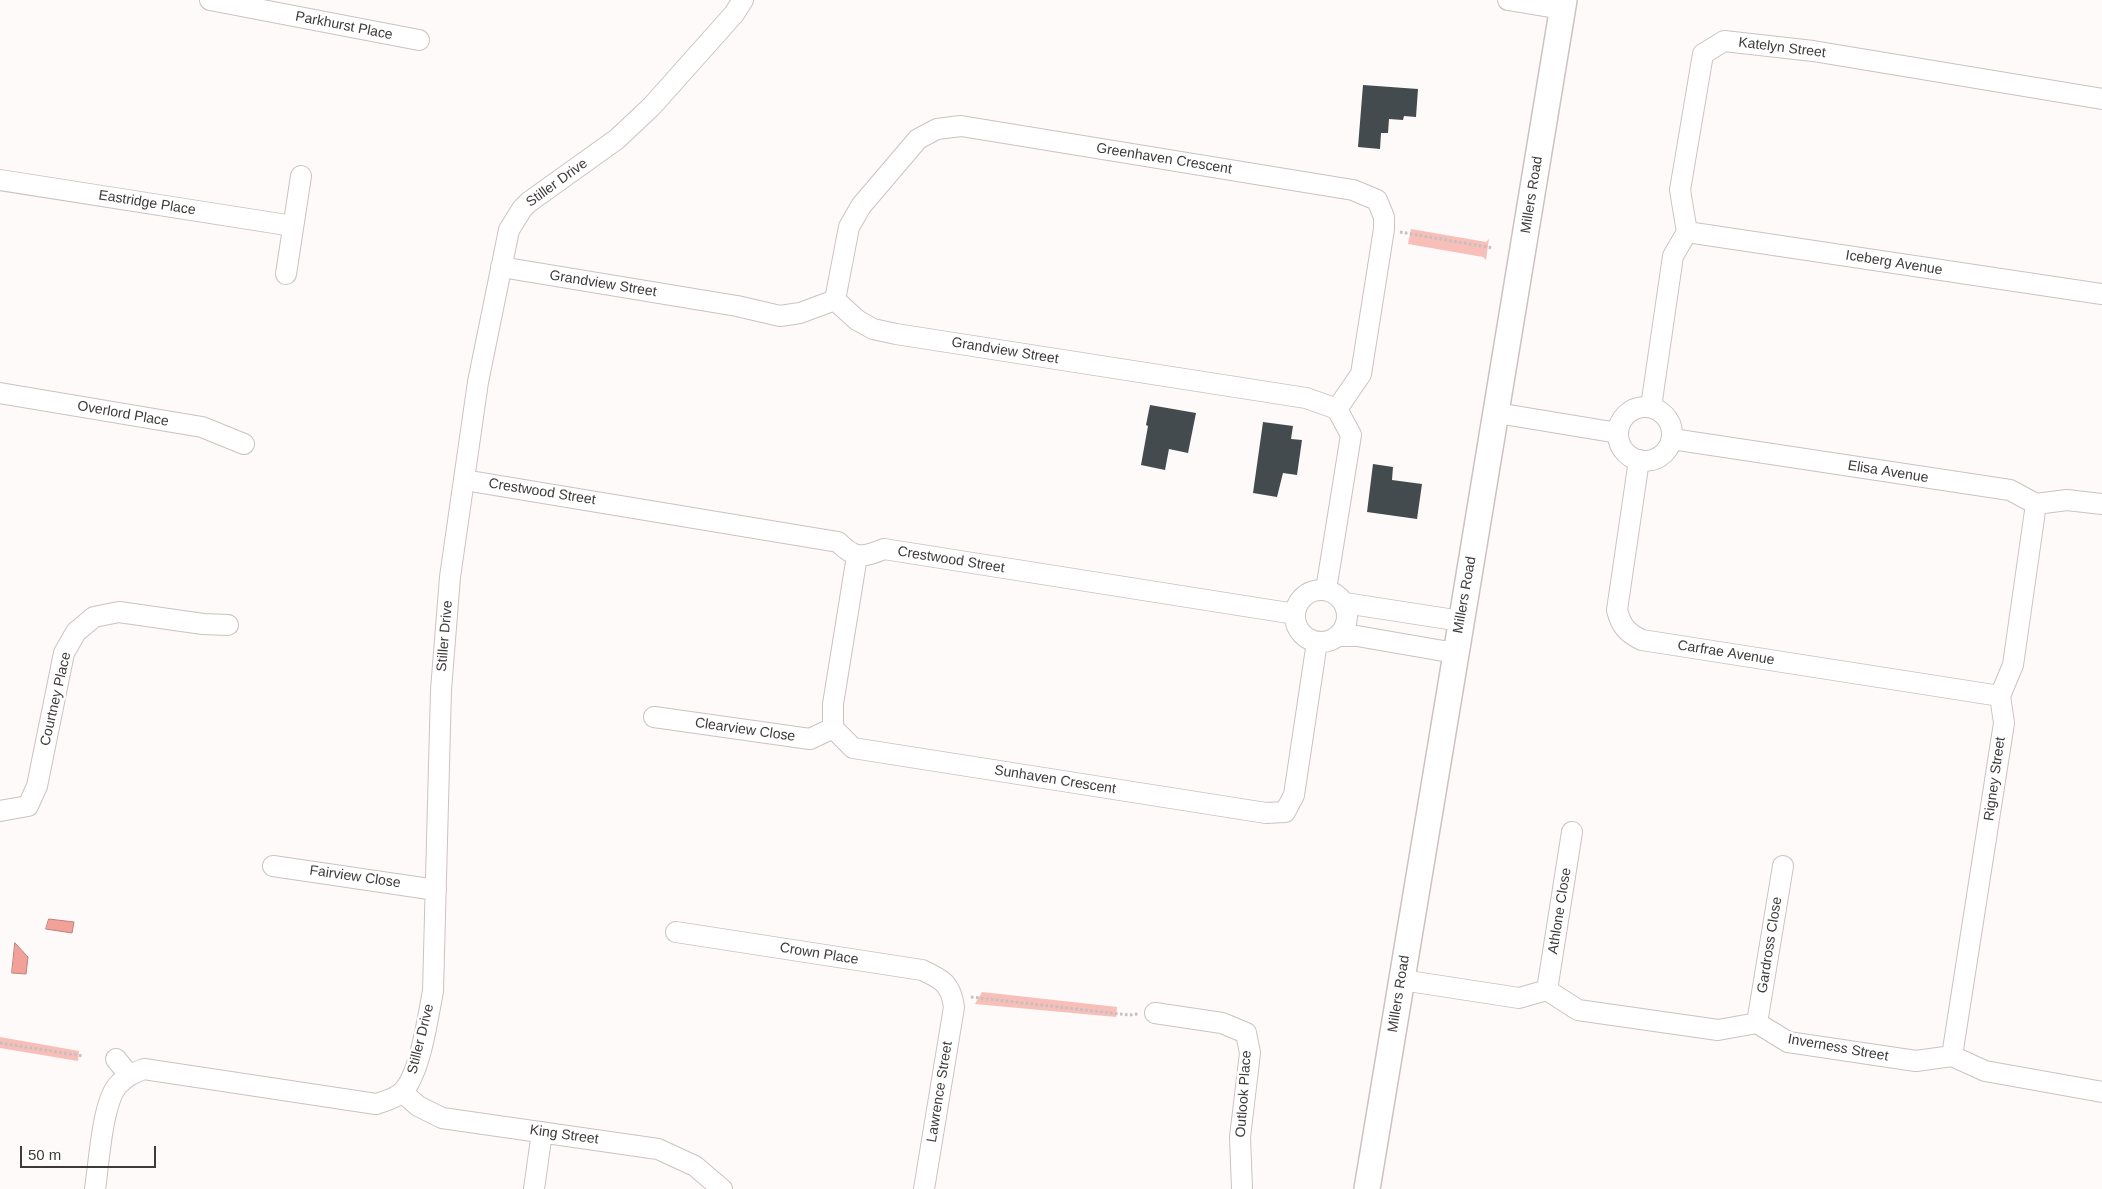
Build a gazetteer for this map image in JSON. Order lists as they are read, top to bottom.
{
  "streets": {
    "street": [
      "Parkhurst Place",
      "Katelyn Street",
      "Greenhaven Crescent",
      "Stiller Drive",
      "Millers Road",
      "Eastridge Place",
      "Iceberg Avenue",
      "Grandview Street",
      "Overlord Place",
      "Elisa Avenue",
      "Crestwood Street",
      "Carfrae Avenue",
      "Courtney Place",
      "Clearview Close",
      "Rigney Street",
      "Sunhaven Crescent",
      "Fairview Close",
      "Athlone Close",
      "Gardross Close",
      "Crown Place",
      "Inverness Street",
      "Lawrence Street",
      "Outlook Place",
      "King Street"
    ]
  },
  "crossings": [
    ["Katelyn Street", "Iceberg Avenue"],
    ["Greenhaven Crescent", "Grandview Street"],
    ["Stiller Drive", "Grandview Street"],
    ["Stiller Drive", "Crestwood Street"],
    ["Stiller Drive", "Fairview Close"],
    ["Stiller Drive", "King Street"],
    ["Elisa Avenue", "Carfrae Avenue"],
    ["Crestwood Street", "Sunhaven Crescent"],
    ["Carfrae Avenue", "Rigney Street"],
    ["Clearview Close", "Sunhaven Crescent"],
    ["Rigney Street", "Inverness Street"],
    ["Gardross Close", "Inverness Street"],
    ["Crown Place", "Lawrence Street"]
  ],
  "scale_bar": "50 m"
}
